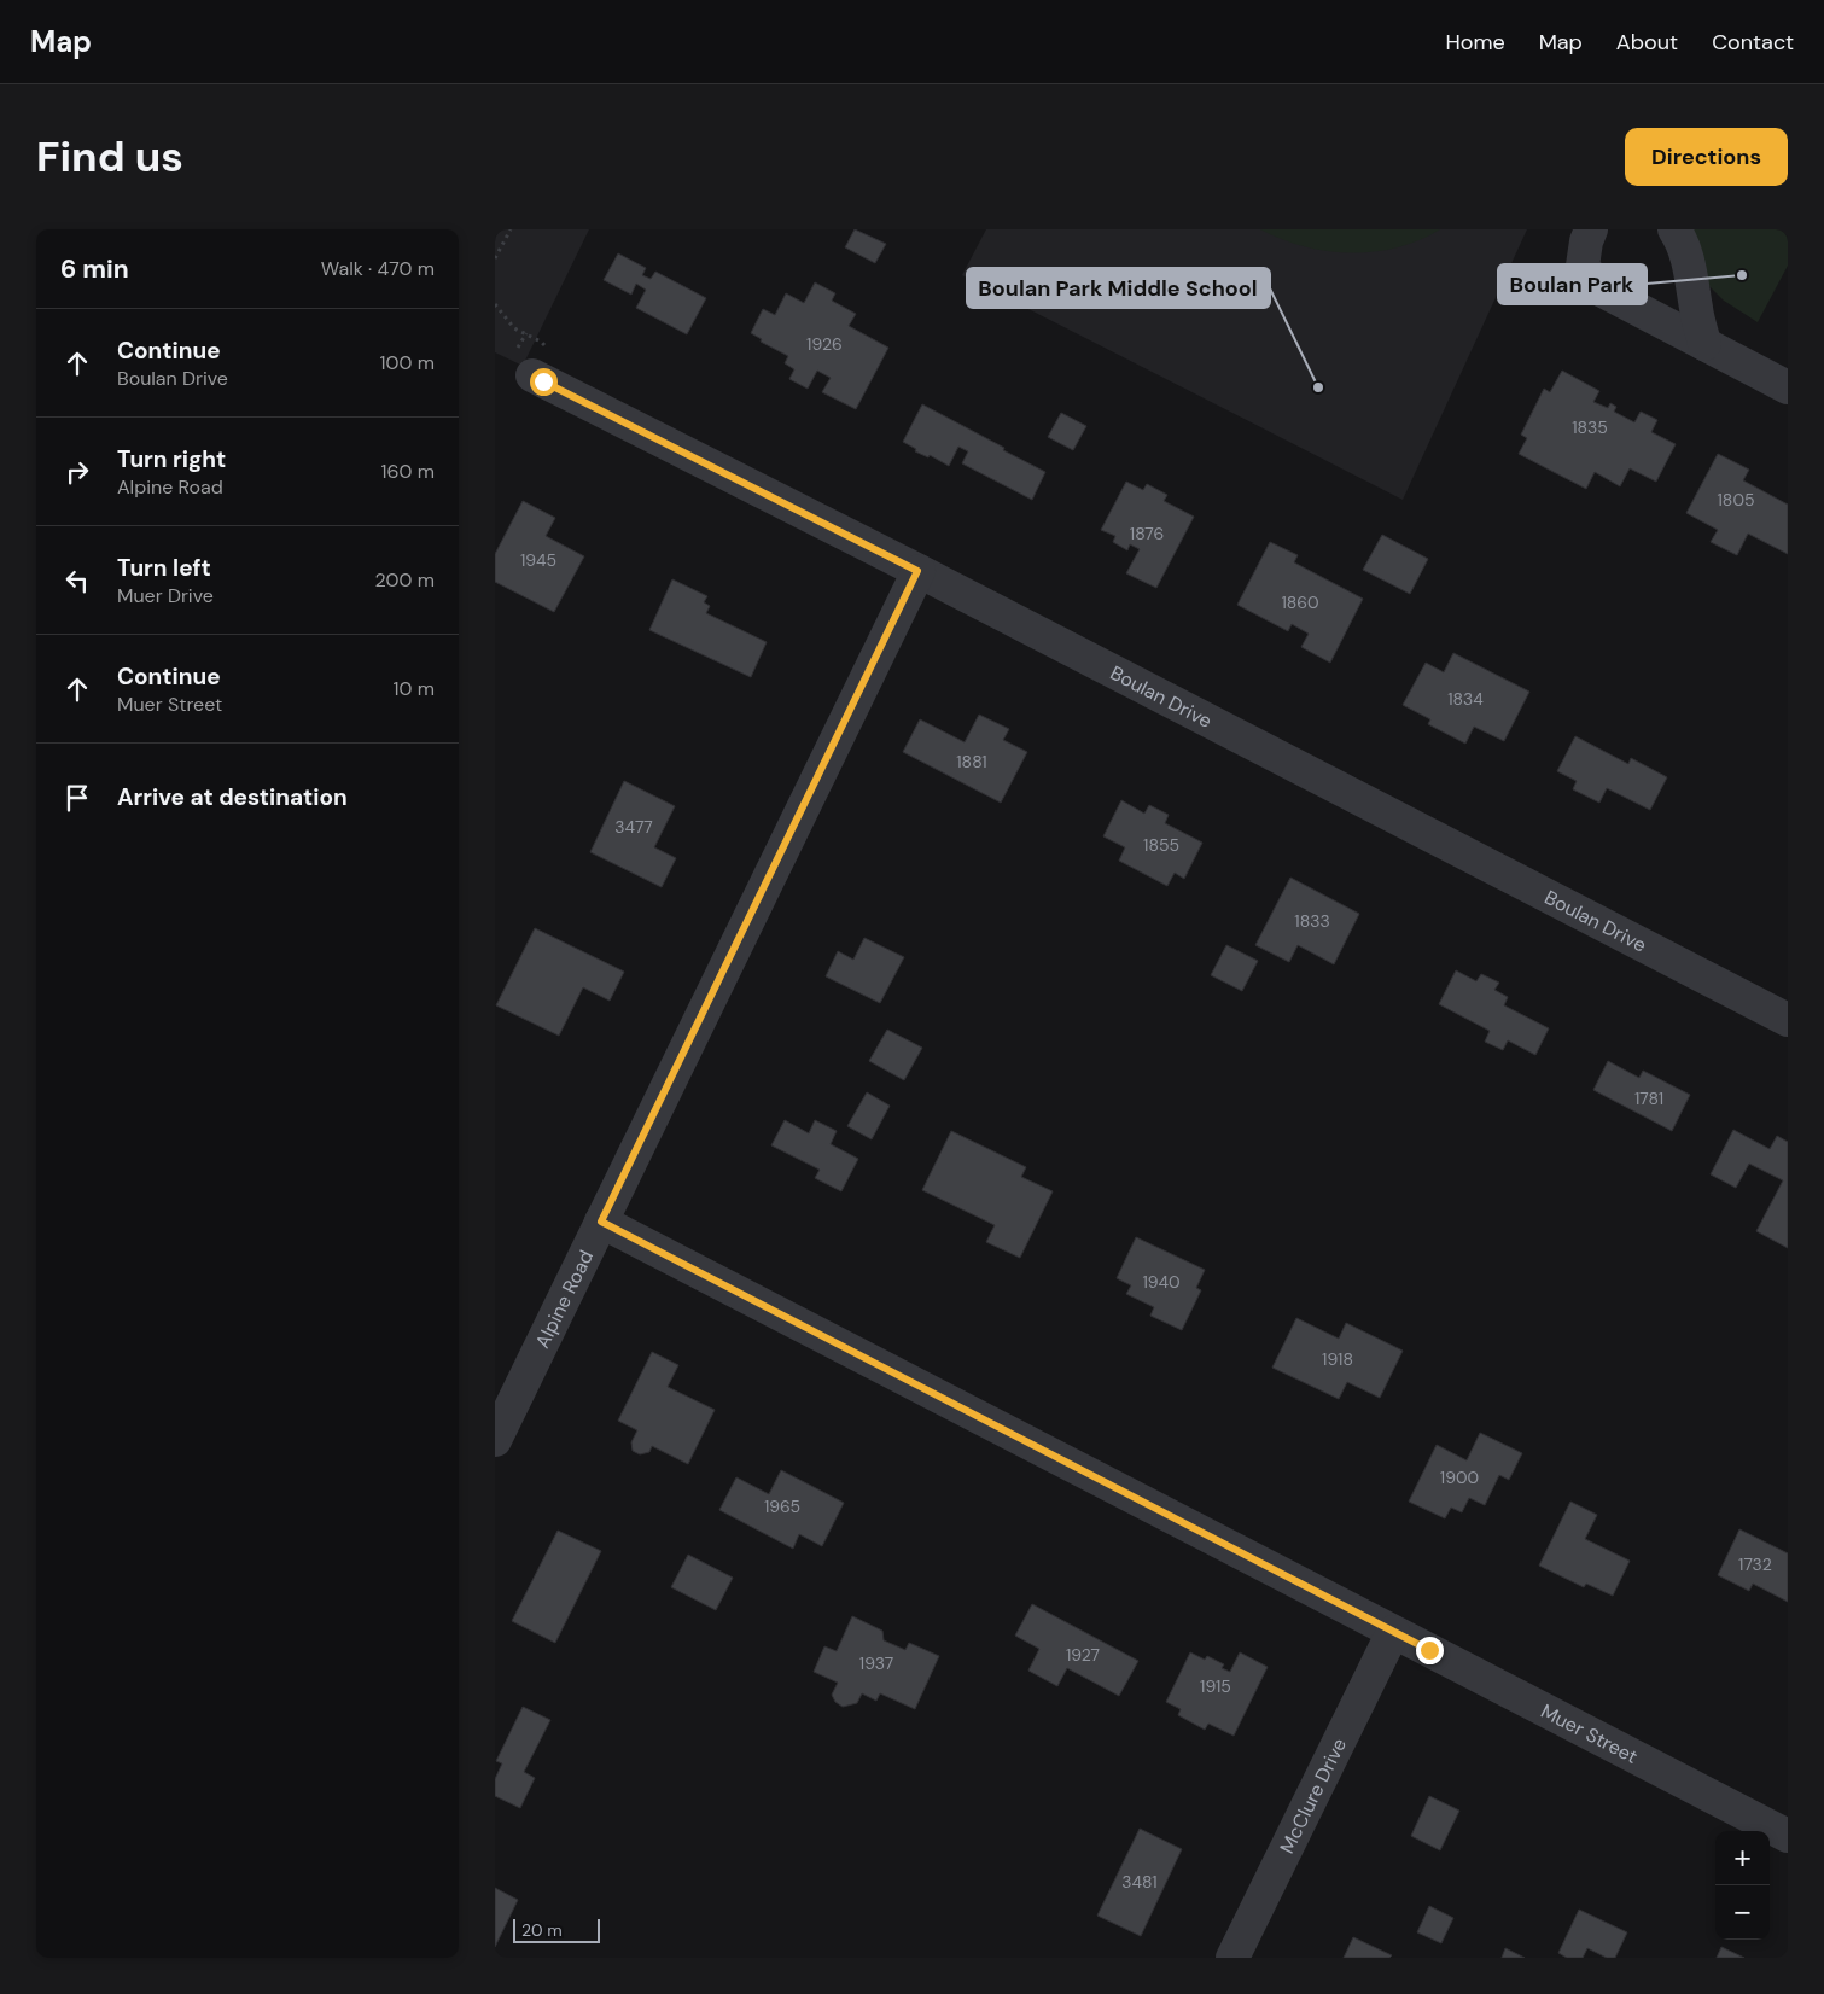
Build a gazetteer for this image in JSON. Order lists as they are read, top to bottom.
{
  "streets": {
    "street": [
      "Boulan Drive",
      "Alpine Road",
      "Muer Street",
      "McClure Drive"
    ]
  },
  "crossings": [
    ["Boulan Drive", "Alpine Road"],
    ["Alpine Road", "Muer Street"],
    ["Muer Street", "McClure Drive"]
  ],
  "places": ["Boulan Park", "Boulan Park Middle School"],
  "house_numbers": [
    "1926",
    "1835",
    "1805",
    "1876",
    "1945",
    "1860",
    "1834",
    "1881",
    "3477",
    "1855",
    "1833",
    "1781",
    "1940",
    "1918",
    "1900",
    "1965",
    "1732",
    "1927",
    "1937",
    "1915",
    "3481"
  ],
  "scale_bar": "20 m",
  "page": {
    "header": "Map",
    "nav": [
      "Home",
      "Map",
      "About",
      "Contact"
    ],
    "buttons": "Directions",
    "title": "Find us",
    "heading": ["6 min", "Walk · 470 m"],
    "list": [
      ["Continue", "Boulan Drive", "100 m"],
      ["Turn right", "Alpine Road", "160 m"],
      ["Turn left", "Muer Drive", "200 m"],
      ["Continue", "Muer Street", "10 m"],
      "Arrive at destination"
    ],
    "map_buttons": ["+", "−"],
    "scale": "20 m"
  }
}
